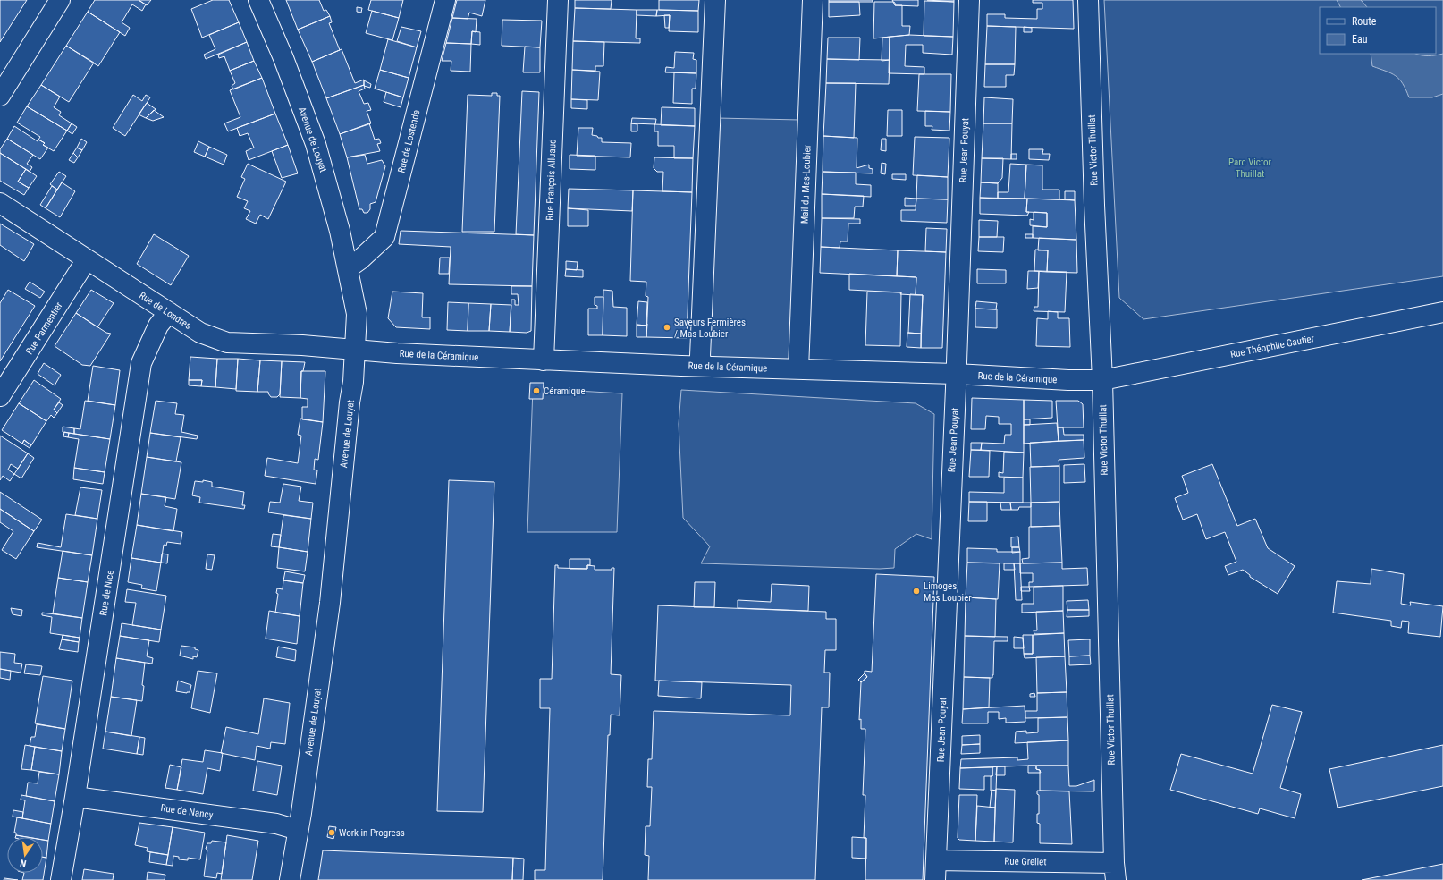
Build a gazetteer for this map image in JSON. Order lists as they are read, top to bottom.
{
  "streets": {
    "street": [
      "Avenue de Louyat",
      "Rue de Lostende",
      "Rue Jean Pouyat",
      "Rue Victor Thuillat",
      "Rue François Alluaud",
      "Mail du Mas-Loubier",
      "Rue de Londres",
      "Rue Parmentier",
      "Rue Théophile Gautier",
      "Rue de la Céramique",
      "Rue de Nice",
      "Rue de Nancy",
      "Rue Grellet"
    ]
  },
  "crossings": [
    ["Avenue de Louyat", "Rue de Lostende"],
    ["Avenue de Louyat", "Rue de Londres"],
    ["Avenue de Louyat", "Rue de la Céramique"],
    ["Avenue de Louyat", "Rue de Nancy"],
    ["Rue Jean Pouyat", "Rue de la Céramique"],
    ["Rue Jean Pouyat", "Rue Grellet"],
    ["Rue Victor Thuillat", "Rue Théophile Gautier"],
    ["Rue Victor Thuillat", "Rue de la Céramique"],
    ["Rue Victor Thuillat", "Rue Grellet"],
    ["Rue François Alluaud", "Rue de la Céramique"],
    ["Mail du Mas-Loubier", "Rue de la Céramique"],
    ["Rue de Londres", "Rue Parmentier"],
    ["Rue de Londres", "Rue de la Céramique"],
    ["Rue de Londres", "Rue de Nice"],
    ["Rue Théophile Gautier", "Rue de la Céramique"],
    ["Rue de Nice", "Rue de Nancy"]
  ],
  "parks": ["Parc Victor Thuillat"],
  "places": [
    "Saveurs Fermières / Mas Loubier",
    "Céramique",
    "Limoges Mas Loubier",
    "Work in Progress"
  ],
  "legend": ["Route", "Eau"],
  "north": "bottom"
}
